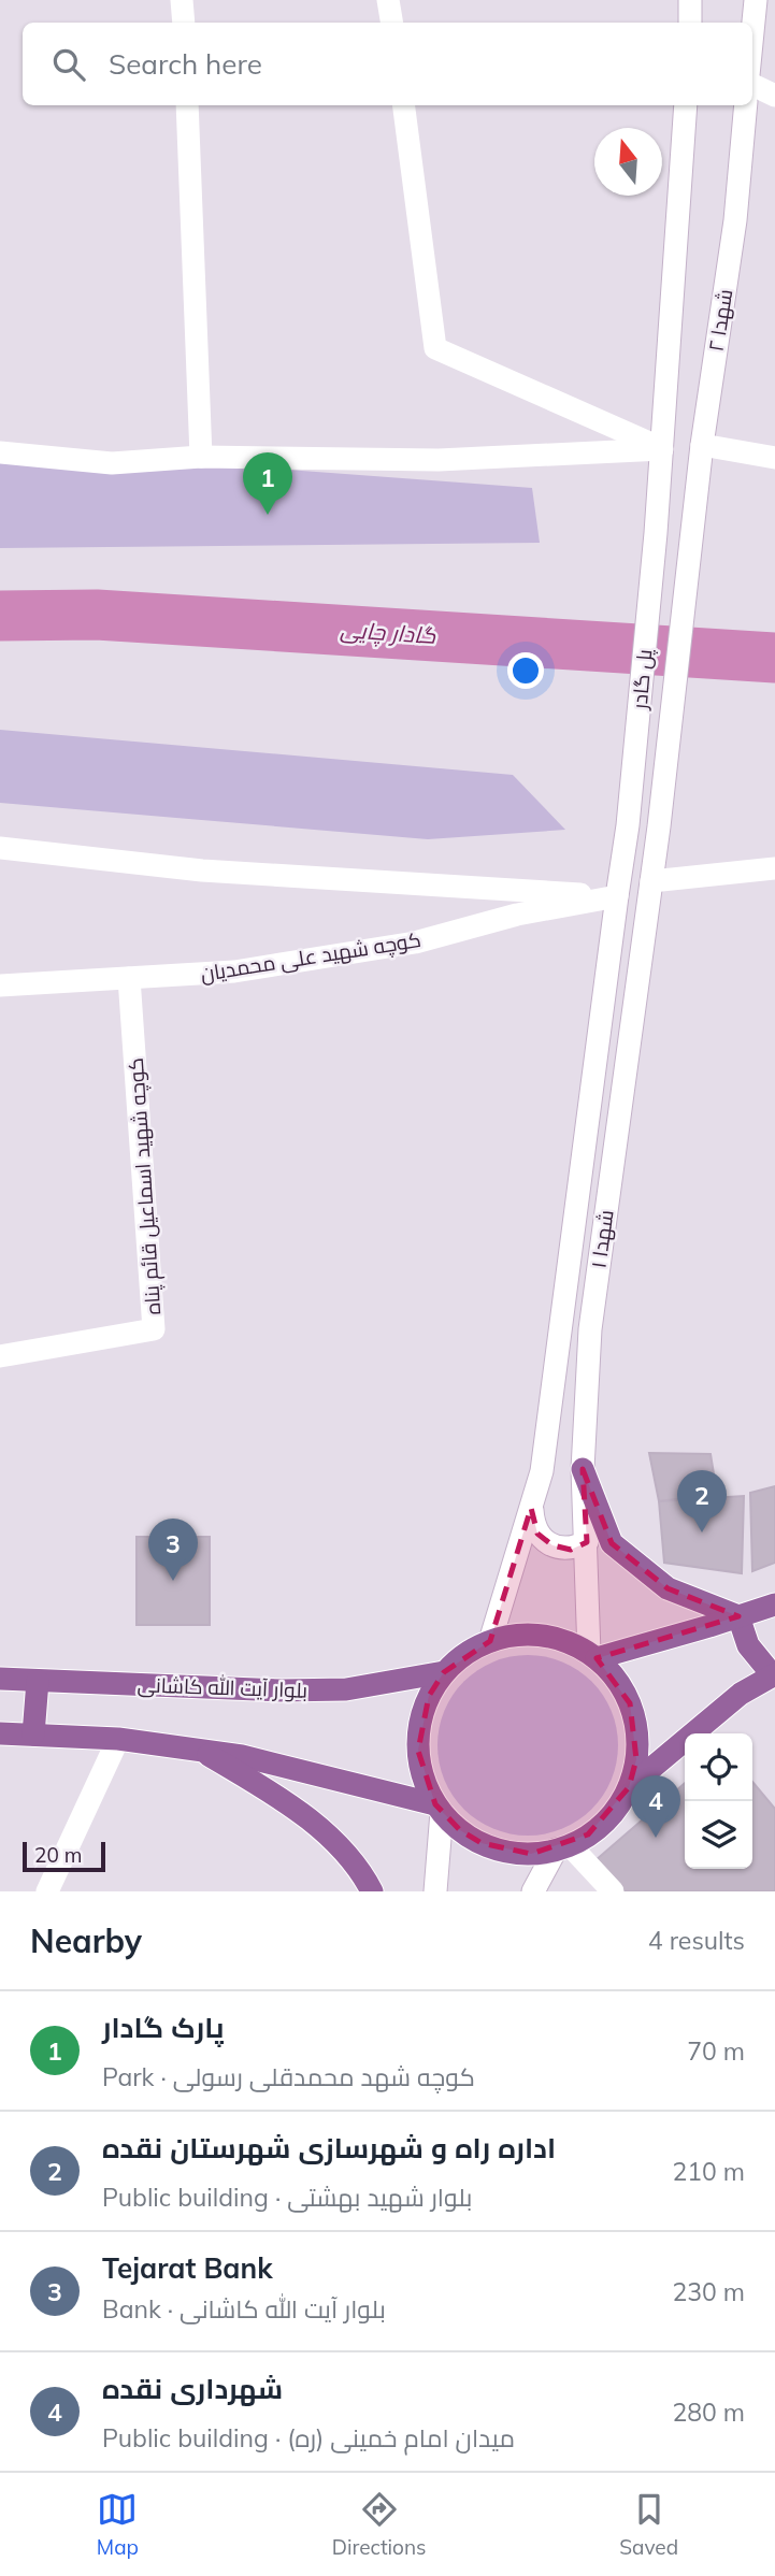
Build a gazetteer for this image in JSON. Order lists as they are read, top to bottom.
{
  "streets": {
    "main road": ["بلوار آیت الله کاشانی"],
    "street": [
      "شهدا ۲",
      "پل گادر",
      "کوچه شهید علی محمدیان",
      "کوچه شهید اسماعیل قائم پناه",
      "شهدا ۱"
    ]
  },
  "crossings": [
    ["شهدا ۲", "پل گادر"],
    ["پل گادر", "شهدا ۱"],
    ["کوچه شهید علی محمدیان", "کوچه شهید اسماعیل قائم پناه"],
    ["کوچه شهید علی محمدیان", "شهدا ۱"],
    ["شهدا ۱", "بلوار آیت الله کاشانی"]
  ],
  "water": ["گادار چایی"],
  "scale_bar": "20 m",
  "north": "top",
  "page": {
    "search": "Search here",
    "pins": [
      "1",
      "2",
      "3",
      "4"
    ],
    "scale": "20 m",
    "heading": ["Nearby", "4 results"],
    "list": [
      {
        "mark": "1",
        "name": "پارک گادار",
        "note": "Park · کوچه شهد محمدقلی رسولی",
        "value": "70 m"
      },
      {
        "mark": "2",
        "name": "اداره راه و شهرسازی شهرستان نقده",
        "note": "Public building · بلوار شهید بهشتی",
        "value": "210 m"
      },
      {
        "mark": "3",
        "name": "Tejarat Bank",
        "note": "Bank · بلوار آیت الله کاشانی",
        "value": "230 m"
      },
      {
        "mark": "4",
        "name": "شهرداری نقده",
        "note": "Public building · میدان امام خمینی (ره)",
        "value": "280 m"
      }
    ],
    "nav": ["Map", "Directions", "Saved"]
  }
}
